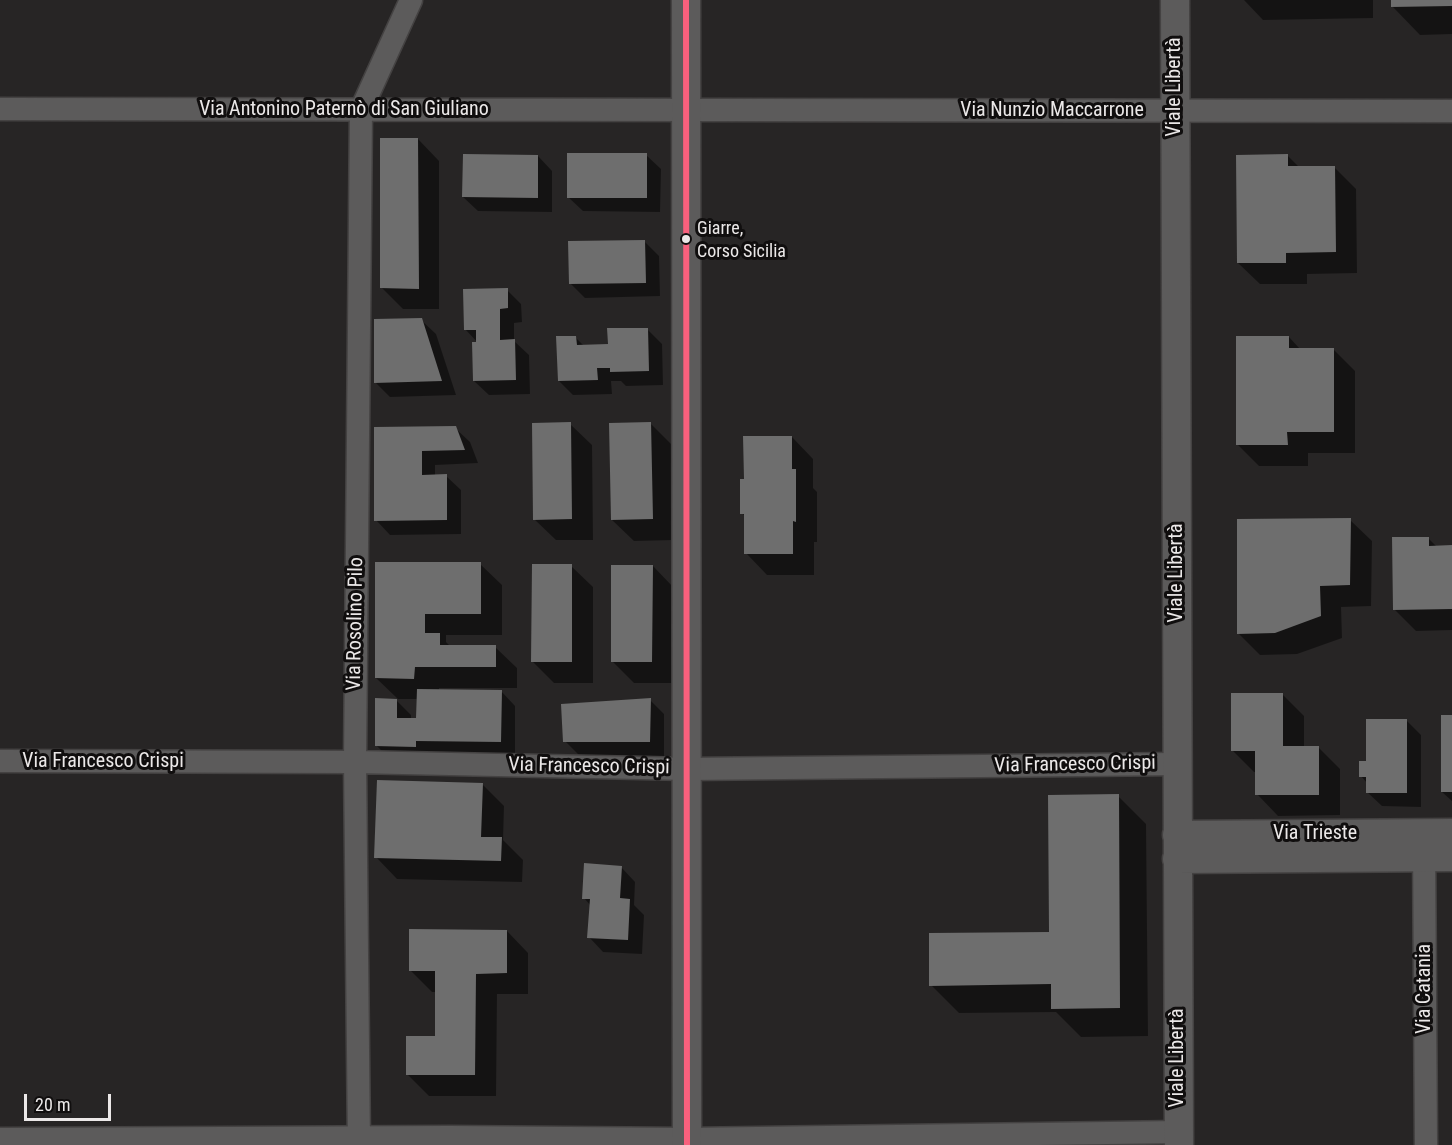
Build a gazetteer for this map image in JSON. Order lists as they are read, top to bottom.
{
  "streets": {
    "street": [
      "Viale Libertà",
      "Via Antonino Paternò di San Giuliano",
      "Via Nunzio Maccarrone",
      "Via Rosolino Pilo",
      "Via Francesco Crispi",
      "Via Trieste",
      "Via Catania"
    ]
  },
  "crossings": [
    ["Viale Libertà", "Via Nunzio Maccarrone"],
    ["Viale Libertà", "Via Francesco Crispi"],
    ["Viale Libertà", "Via Trieste"],
    ["Via Antonino Paternò di San Giuliano", "Via Nunzio Maccarrone"],
    ["Via Antonino Paternò di San Giuliano", "Via Rosolino Pilo"],
    ["Via Rosolino Pilo", "Via Francesco Crispi"],
    ["Via Trieste", "Via Catania"]
  ],
  "places": ["Giarre, Corso Sicilia"],
  "scale_bar": "20 m"
}
